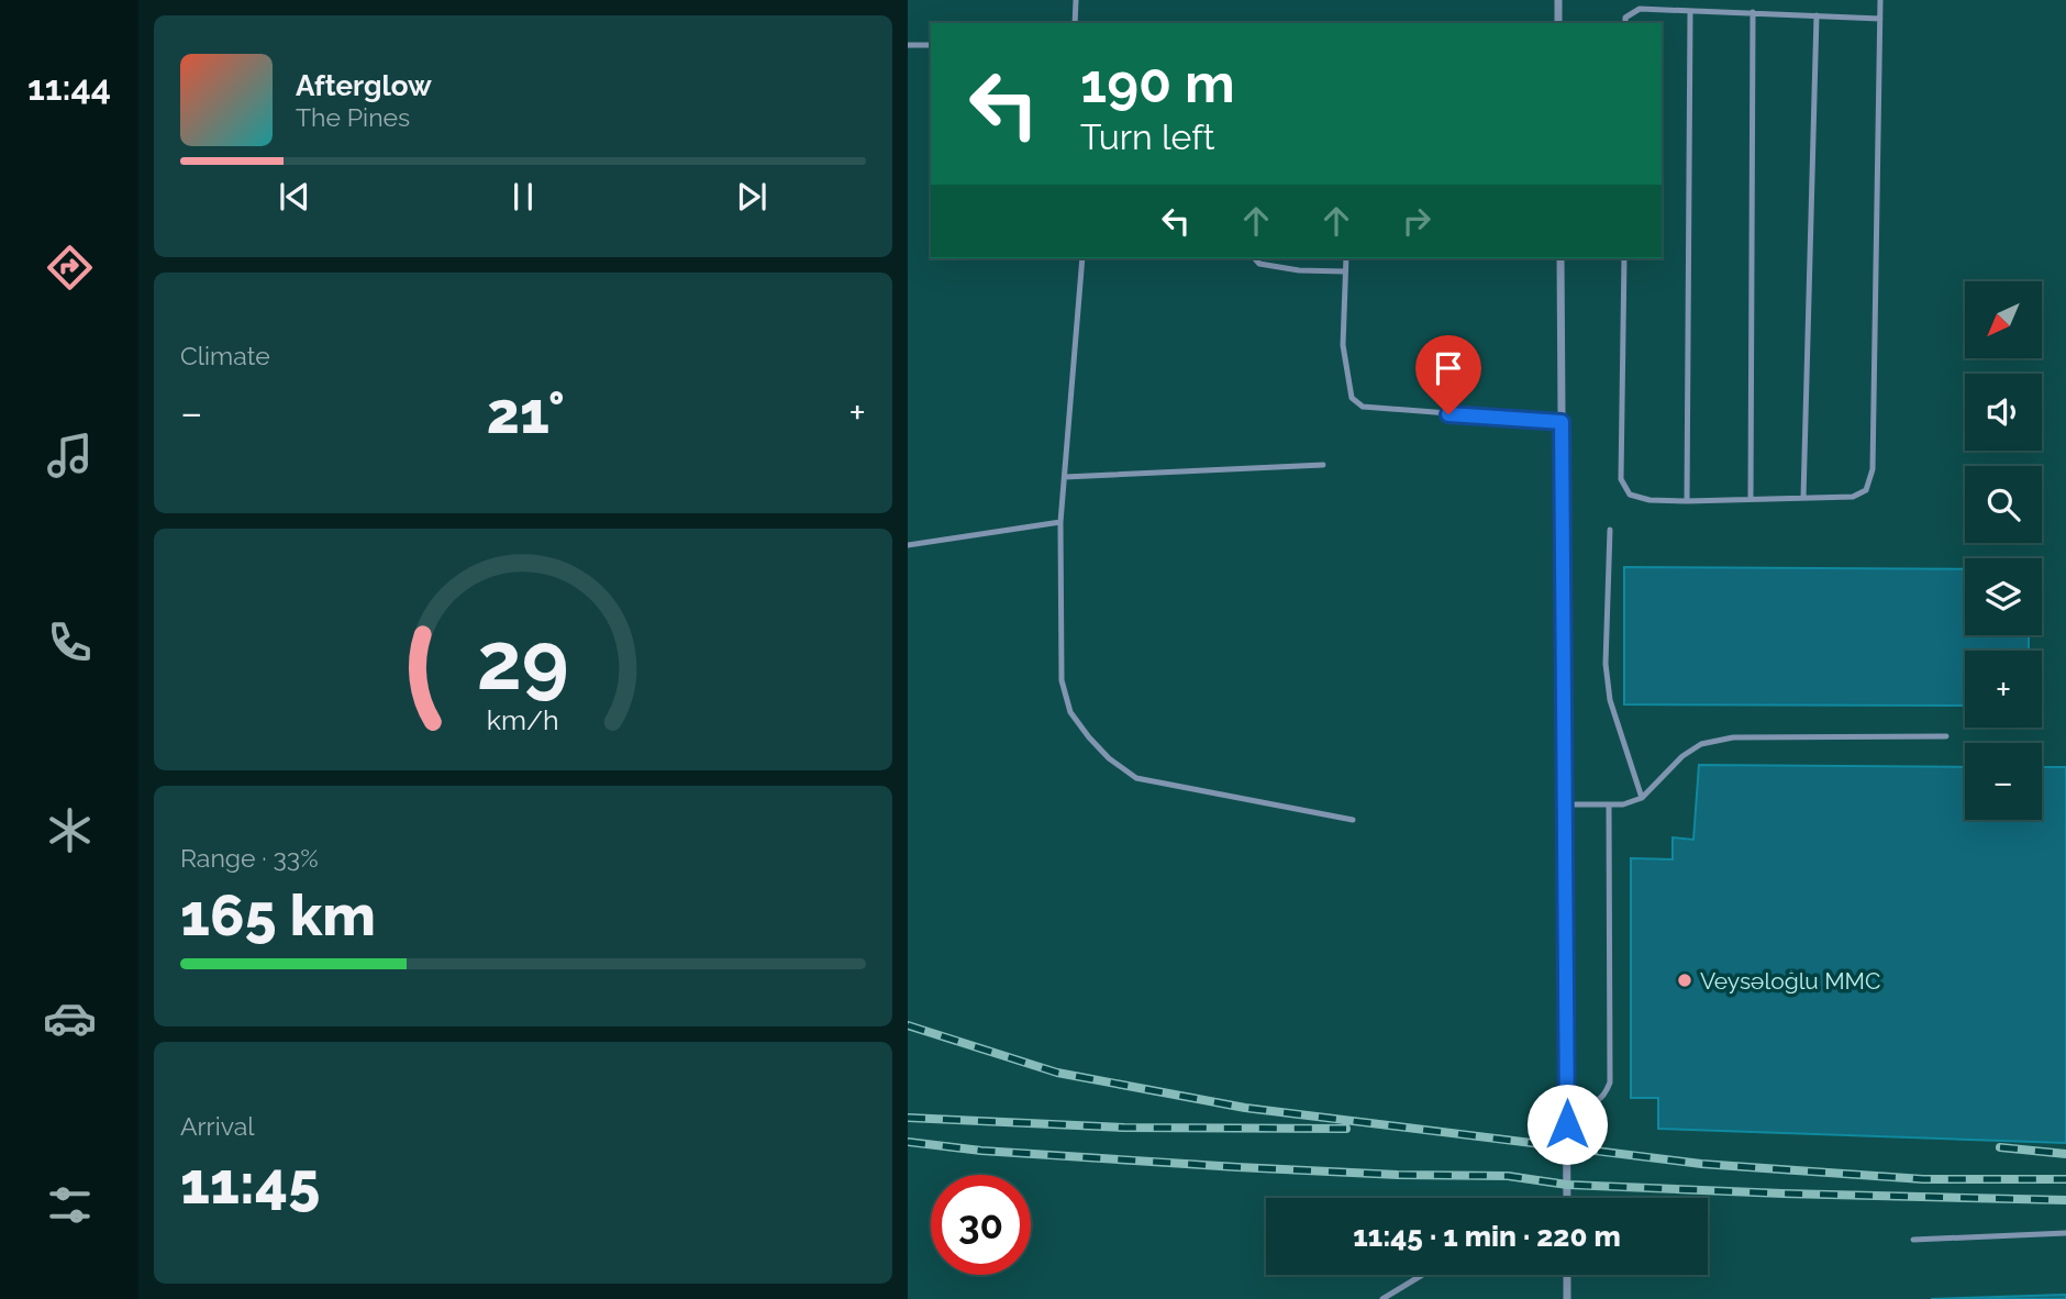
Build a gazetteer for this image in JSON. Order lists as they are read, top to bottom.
{
  "places": ["Veysəloğlu MMC"],
  "north": "bottom left",
  "page": {
    "tabs": "11:44",
    "turn": ["190 m", "Turn left"],
    "song": ["Afterglow", "The Pines"],
    "tile": [
      "Climate",
      ["Range · 33%", "165 km"],
      ["Arrival", "11:45"]
    ],
    "map_buttons": ["+", "−"],
    "heat": ["−", "21°", "+"],
    "limit": "30",
    "trip": "11:45 · 1 min · 220 m",
    "gauge": ["29", "km/h"]
  }
}
